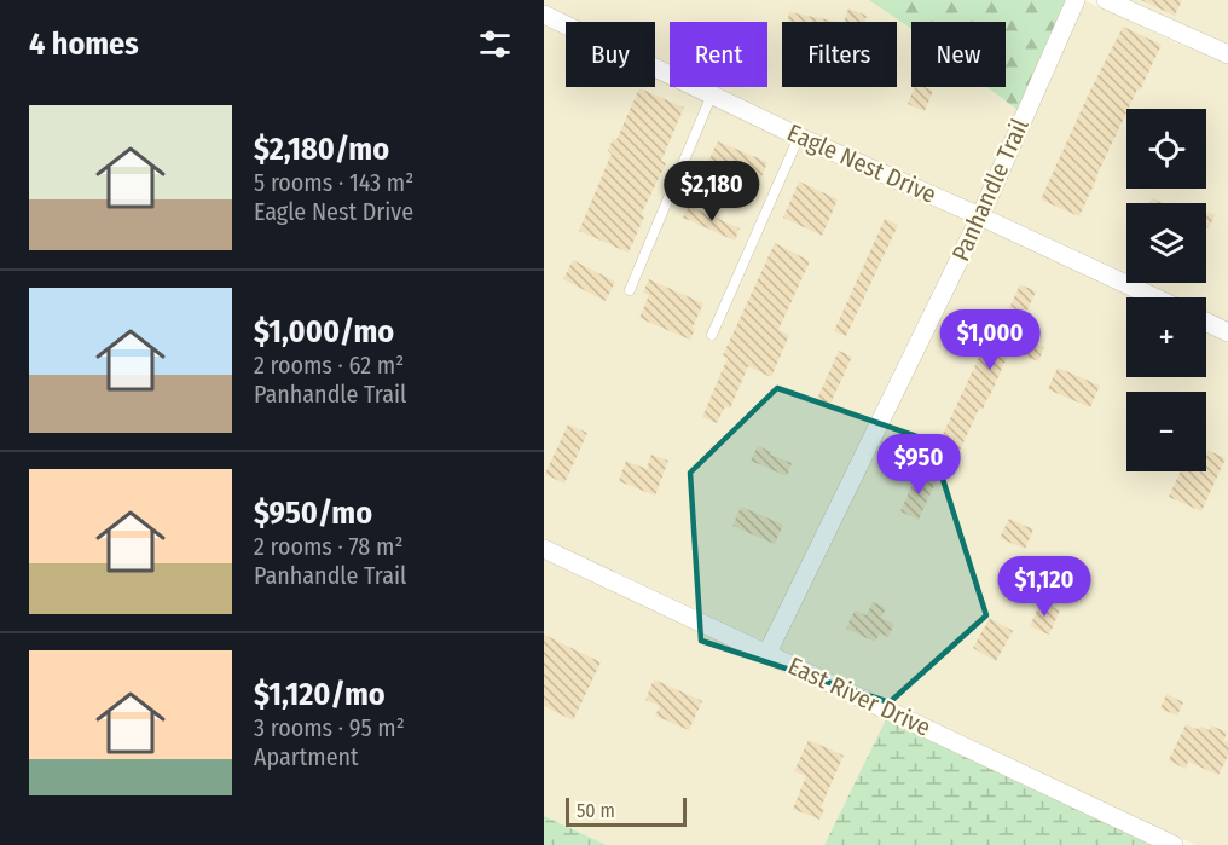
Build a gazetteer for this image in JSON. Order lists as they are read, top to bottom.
{
  "streets": {
    "street": ["Eagle Nest Drive", "Panhandle Trail", "East River Drive"]
  },
  "crossings": [
    ["Eagle Nest Drive", "Panhandle Trail"],
    ["Panhandle Trail", "East River Drive"]
  ],
  "scale_bar": "50 m",
  "page": {
    "heading": "4 homes",
    "chip": [
      "Buy",
      "Rent",
      "Filters",
      "New"
    ],
    "list": [
      {
        "name": "$2,180/mo",
        "note": "5 rooms · 143 m² · Eagle Nest Drive"
      },
      {
        "name": "$1,000/mo",
        "note": "2 rooms · 62 m² · Panhandle Trail"
      },
      {
        "name": "$950/mo",
        "note": "2 rooms · 78 m² · Panhandle Trail"
      },
      {
        "name": "$1,120/mo",
        "note": "3 rooms · 95 m² · Apartment"
      }
    ],
    "map_buttons": ["+", "−"],
    "price": [
      "$2,180",
      "$1,000",
      "$950",
      "$1,120"
    ],
    "scale": "50 m"
  }
}
